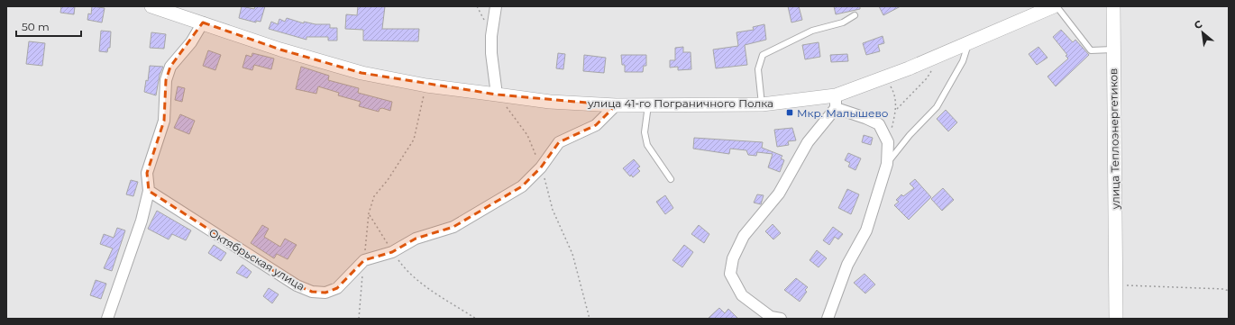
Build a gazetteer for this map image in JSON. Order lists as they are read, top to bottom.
{
  "streets": {
    "street": ["улица 41-го Пограничного Полка", "улица Теплоэнергетиков", "Октябрьская улица"]
  },
  "crossings": [
    ["улица 41-го Пограничного Полка", "Октябрьская улица"]
  ],
  "places": {
    "transit": ["Мкр. Малышево"]
  },
  "scale_bar": "50 m",
  "north": "top left"
}
